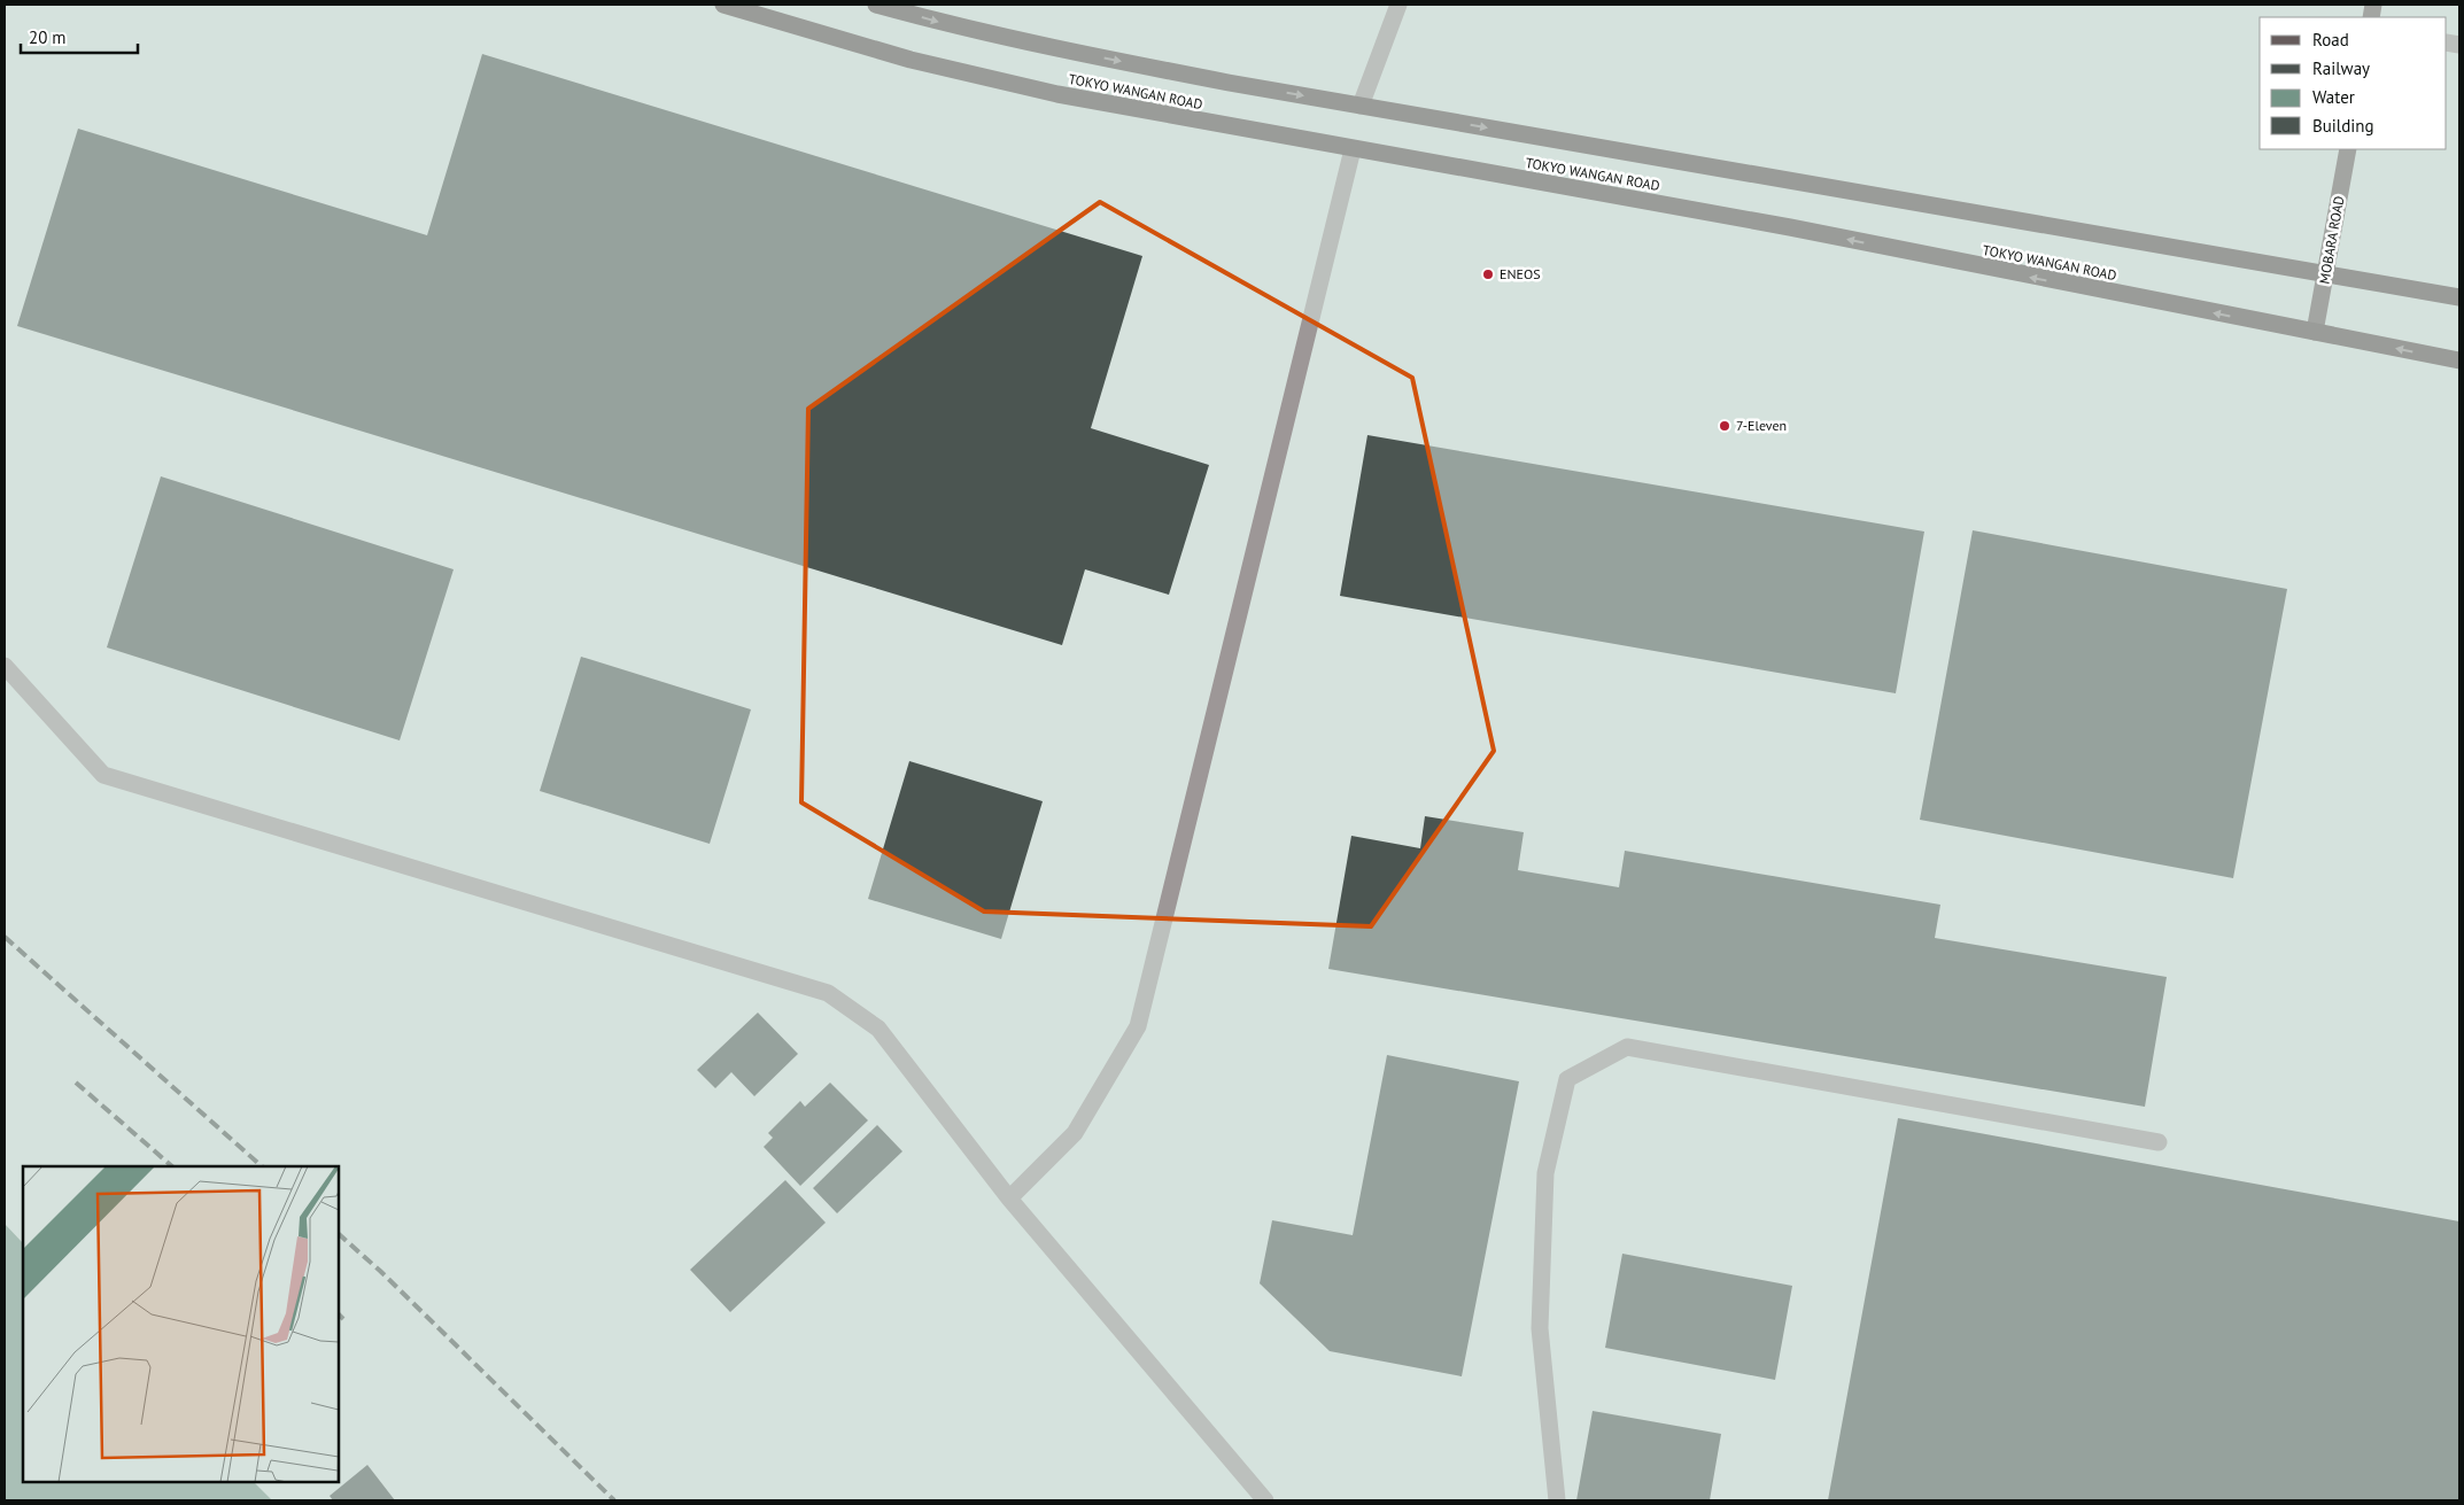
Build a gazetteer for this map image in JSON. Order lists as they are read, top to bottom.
{
  "streets": {
    "highway": ["TOKYO WANGAN ROAD"],
    "main road": ["MOBARA ROAD"]
  },
  "crossings": [
    ["TOKYO WANGAN ROAD", "MOBARA ROAD"]
  ],
  "places": ["ENEOS", "7-Eleven"],
  "legend": [
    "Road",
    "Railway",
    "Water",
    "Building"
  ],
  "scale_bar": "20 m"
}
